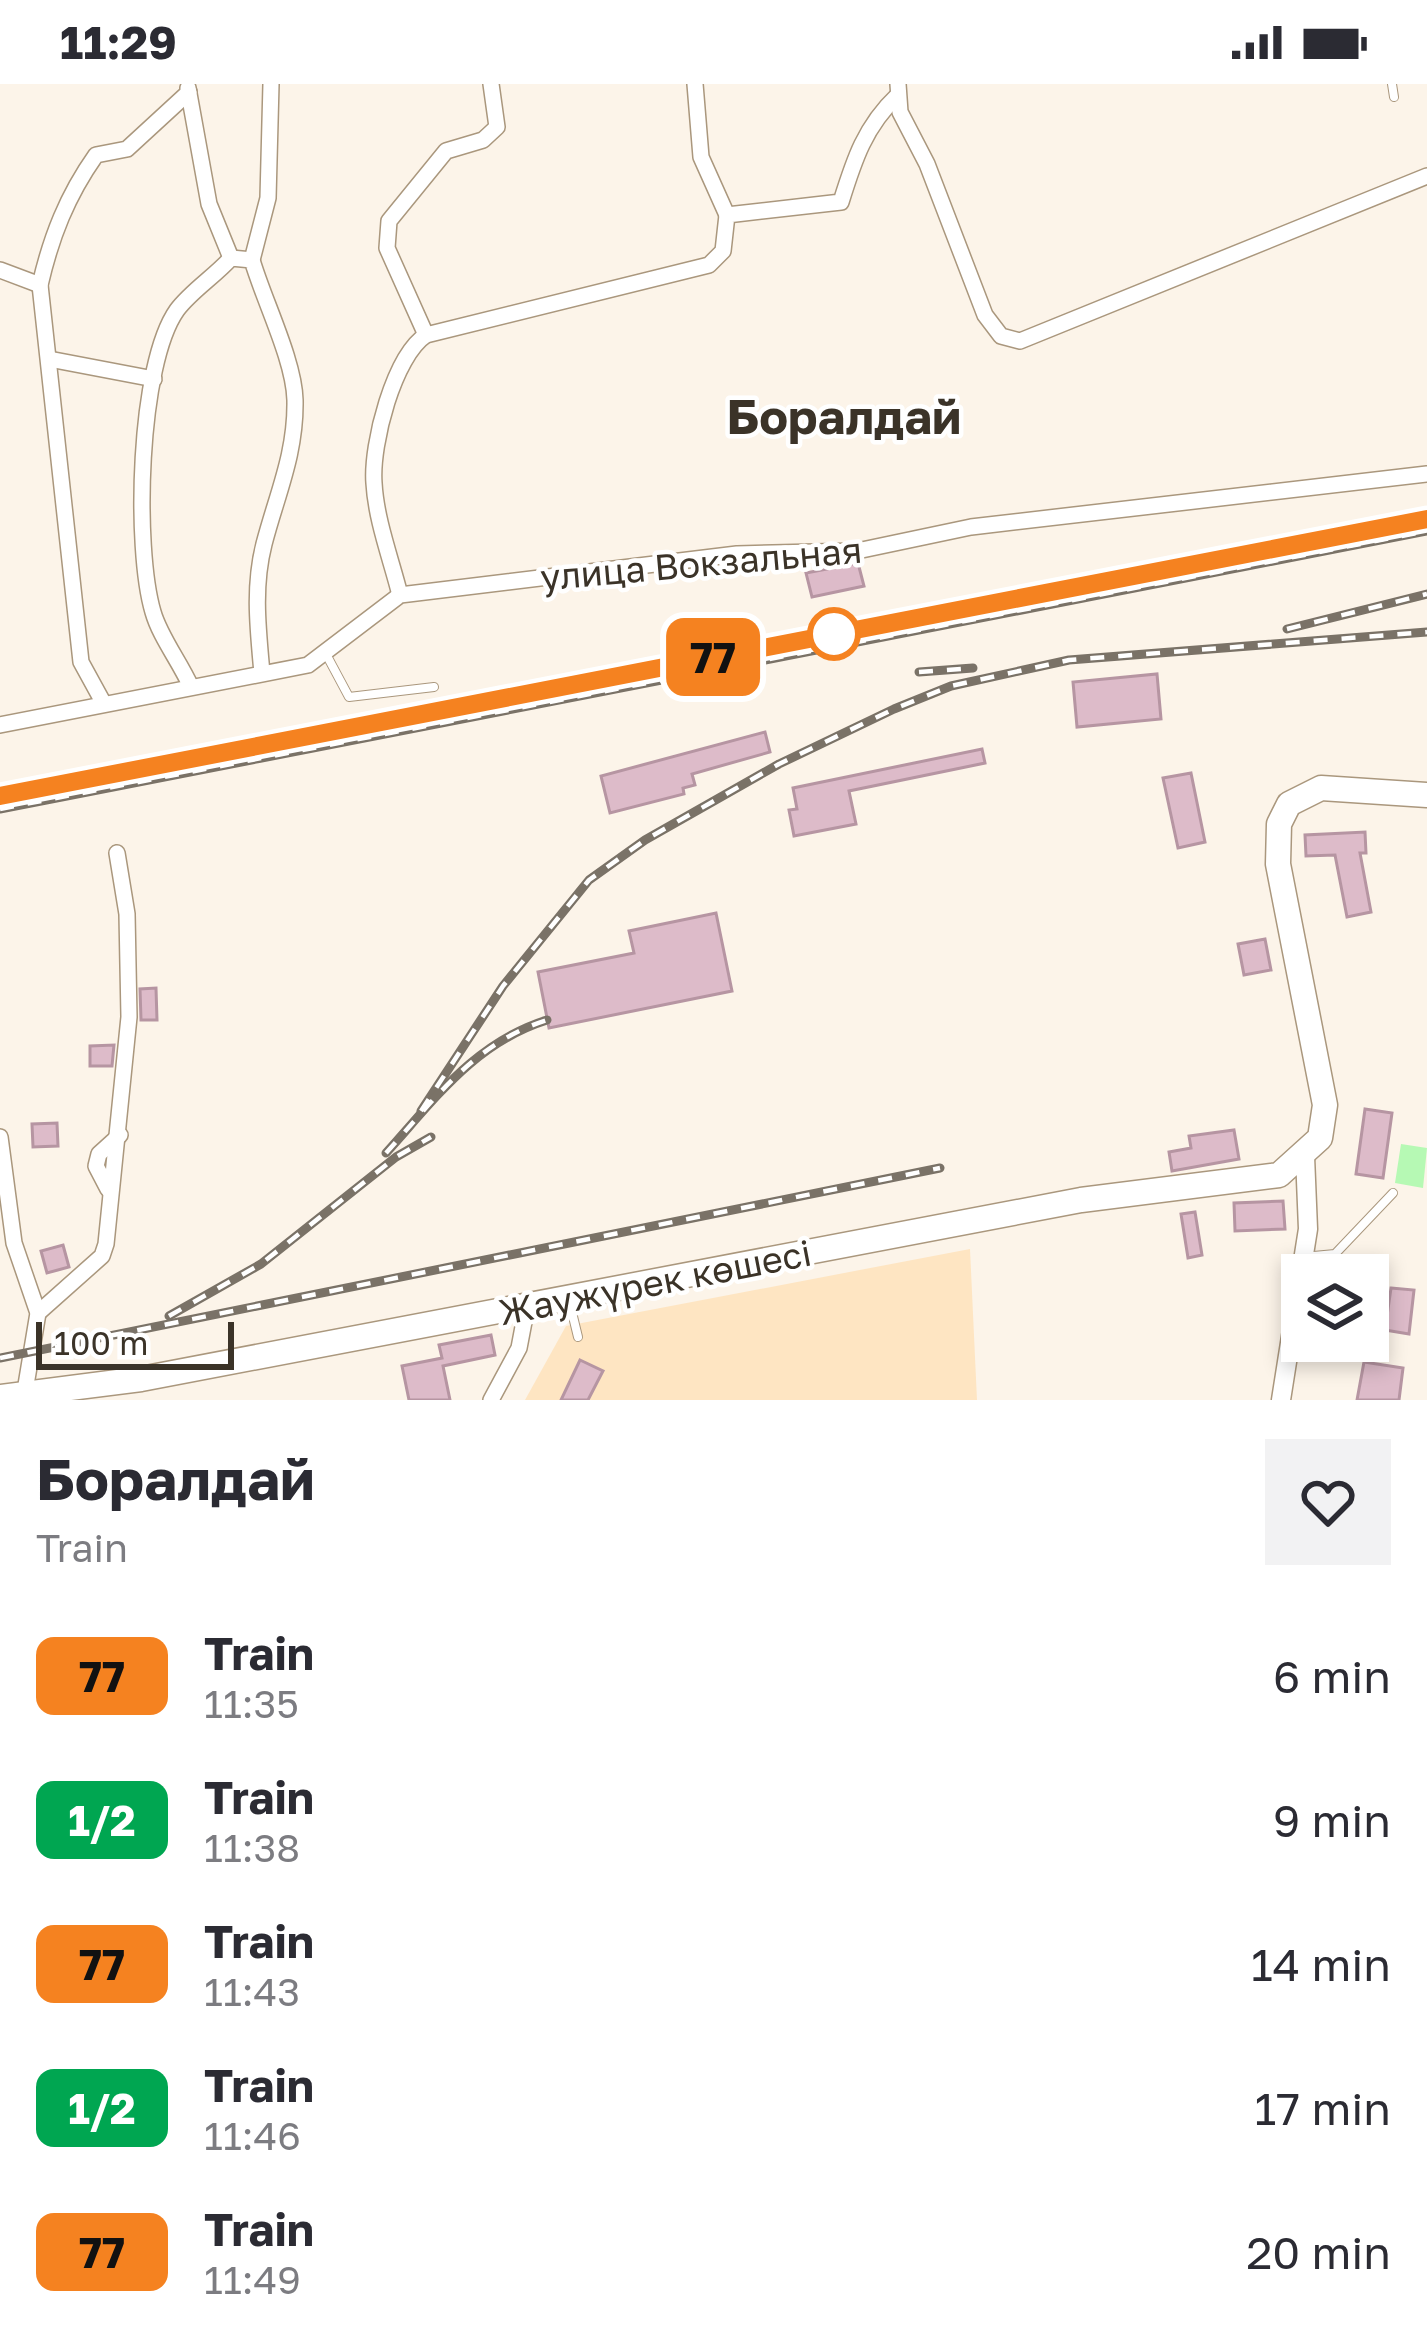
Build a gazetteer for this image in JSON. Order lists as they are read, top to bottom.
{
  "streets": {
    "main road": ["Жаужүрек көшесі"],
    "street": ["улица Вокзальная"]
  },
  "districts": ["Боралдай"],
  "scale_bar": "100 m",
  "page": {
    "status": "11:29",
    "on_map": "77",
    "scale": "100 m",
    "heading": ["Боралдай", "Train"],
    "list": [
      {
        "mark": "77",
        "name": "Train",
        "note": "11:35",
        "value": "6 min"
      },
      {
        "mark": "1/2",
        "name": "Train",
        "note": "11:38",
        "value": "9 min"
      },
      {
        "mark": "77",
        "name": "Train",
        "note": "11:43",
        "value": "14 min"
      },
      {
        "mark": "1/2",
        "name": "Train",
        "note": "11:46",
        "value": "17 min"
      },
      {
        "mark": "77",
        "name": "Train",
        "note": "11:49",
        "value": "20 min"
      }
    ]
  }
}
